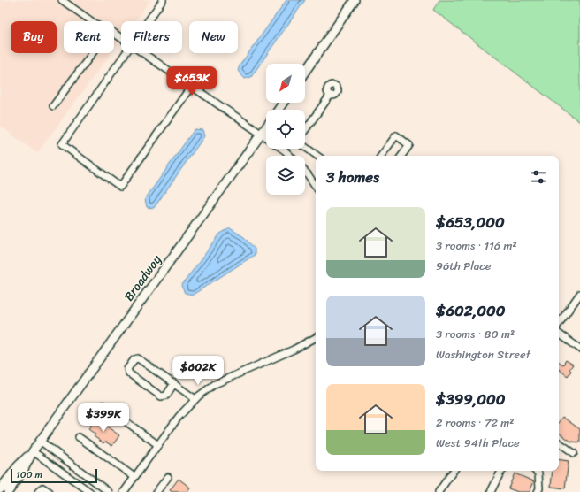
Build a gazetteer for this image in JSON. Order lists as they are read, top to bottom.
{
  "streets": {
    "main road": ["Broadway"]
  },
  "scale_bar": "100 m",
  "north": "bottom left",
  "page": {
    "chip": [
      "Buy",
      "Rent",
      "Filters",
      "New"
    ],
    "price": ["$653K", "$602K", "$399K"],
    "heading": "3 homes",
    "list": [
      {
        "name": "$653,000",
        "note": "3 rooms · 116 m² · 96th Place"
      },
      {
        "name": "$602,000",
        "note": "3 rooms · 80 m² · Washington Street"
      },
      {
        "name": "$399,000",
        "note": "2 rooms · 72 m² · West 94th Place"
      }
    ],
    "scale": "100 m"
  }
}
